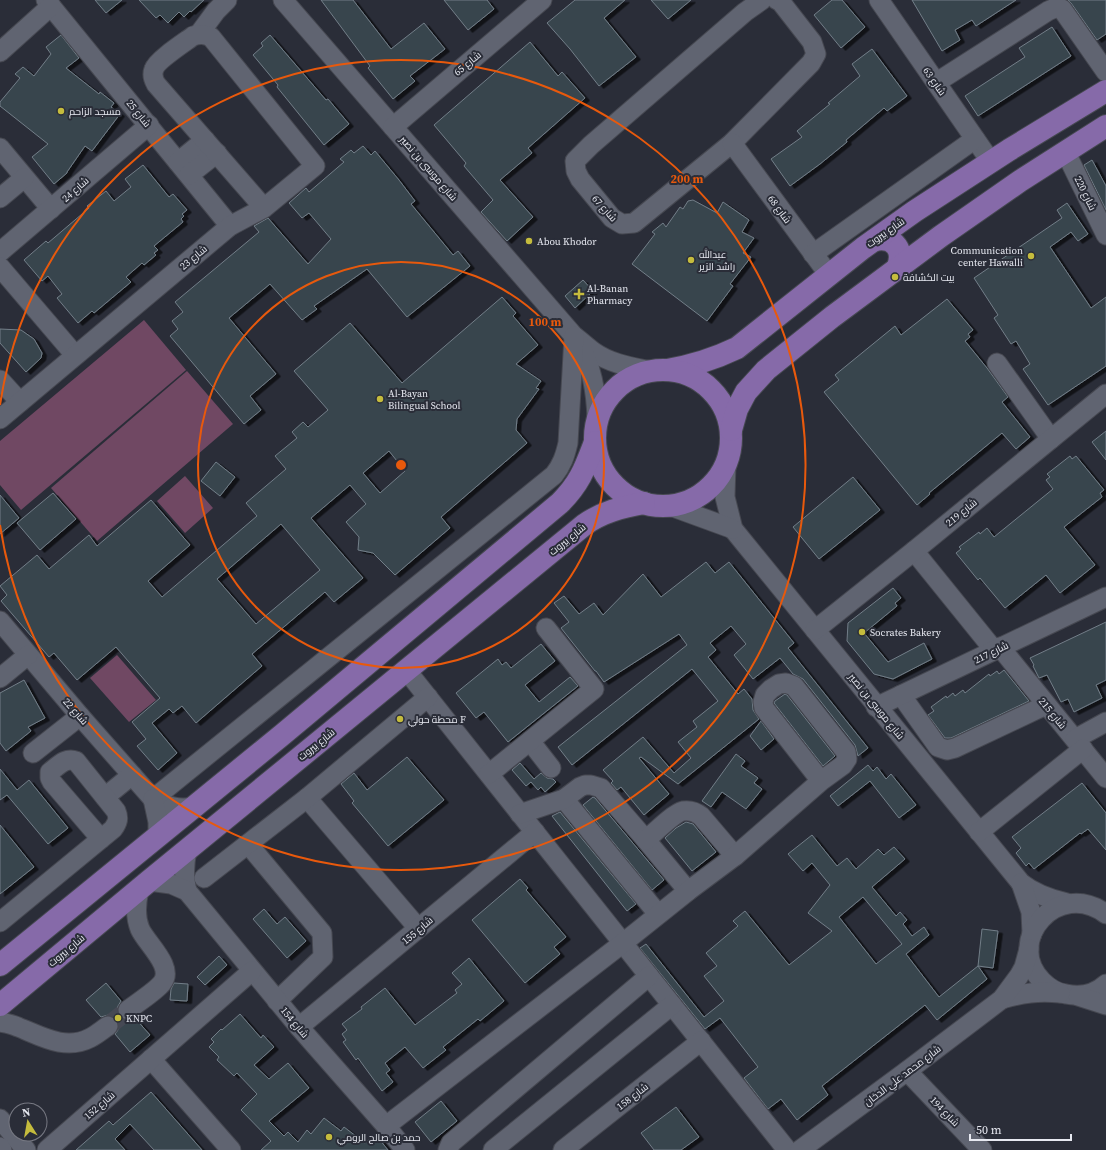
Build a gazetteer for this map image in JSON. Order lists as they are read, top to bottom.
{
  "streets": {
    "main road": ["شارع بيروت"],
    "street": [
      "شارع 65",
      "شارع 63",
      "شارع 25",
      "شارع موسى بن نصير",
      "شارع 24",
      "شارع 220",
      "شارع 67",
      "شارع 68",
      "شارع 23",
      "شارع 219",
      "شارع 217",
      "شارع 22",
      "شارع 215",
      "شارع 155",
      "شارع 154",
      "شارع محمد علي الدخان",
      "شارع 158",
      "شارع 152",
      "شارع 194"
    ]
  },
  "crossings": [
    ["شارع 65", "شارع موسى بن نصير"],
    ["شارع 63", "شارع بيروت"],
    ["شارع 25", "شارع 24"],
    ["شارع 25", "شارع 23"],
    ["شارع موسى بن نصير", "شارع بيروت"],
    ["شارع موسى بن نصير", "شارع 219"],
    ["شارع موسى بن نصير", "شارع 217"],
    ["شارع موسى بن نصير", "شارع محمد علي الدخان"],
    ["شارع 67", "شارع 68"],
    ["شارع 68", "شارع بيروت"],
    ["شارع بيروت", "شارع 154"],
    ["شارع 219", "شارع 215"],
    ["شارع 217", "شارع 215"],
    ["شارع 155", "شارع 154"],
    ["شارع 154", "شارع 152"],
    ["شارع محمد علي الدخان", "شارع 194"]
  ],
  "places": {
    "other": [
      "مسجد الزاحم",
      "Abou Khodor",
      "Communication center Hawalli",
      "عبدالله راشد الزير",
      "بيت الكشافة",
      "Al-Bayan Bilingual School",
      "Socrates Bakery",
      "محطة حولي F",
      "KNPC",
      "حمد بن صالح الرومي"
    ],
    "health": ["Al-Banan Pharmacy"]
  },
  "scale_bar": "50 m",
  "north": "top",
  "rings": ["200 m", "100 m"]
}
